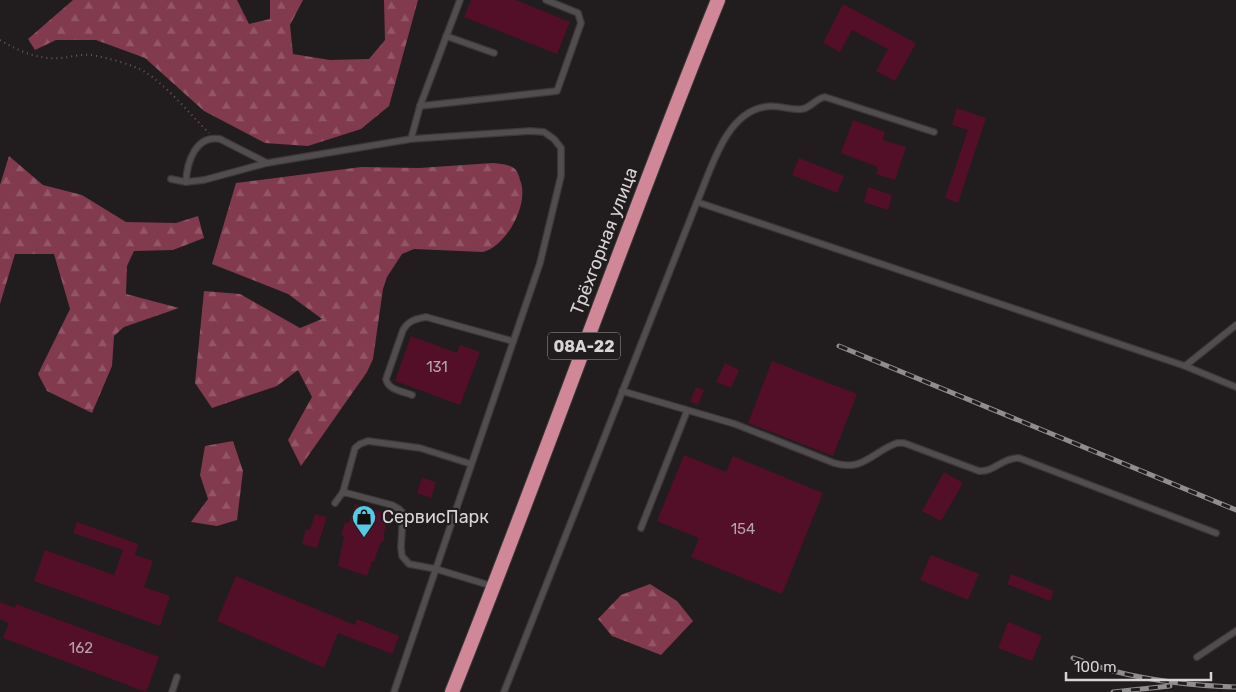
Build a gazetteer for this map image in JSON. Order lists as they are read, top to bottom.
{
  "streets": {
    "highway": ["Трёхгорная улица", "08А-22"]
  },
  "places": {
    "shop": ["СервисПарк"]
  },
  "house_numbers": ["131", "154", "162"],
  "scale_bar": "100 m"
}
